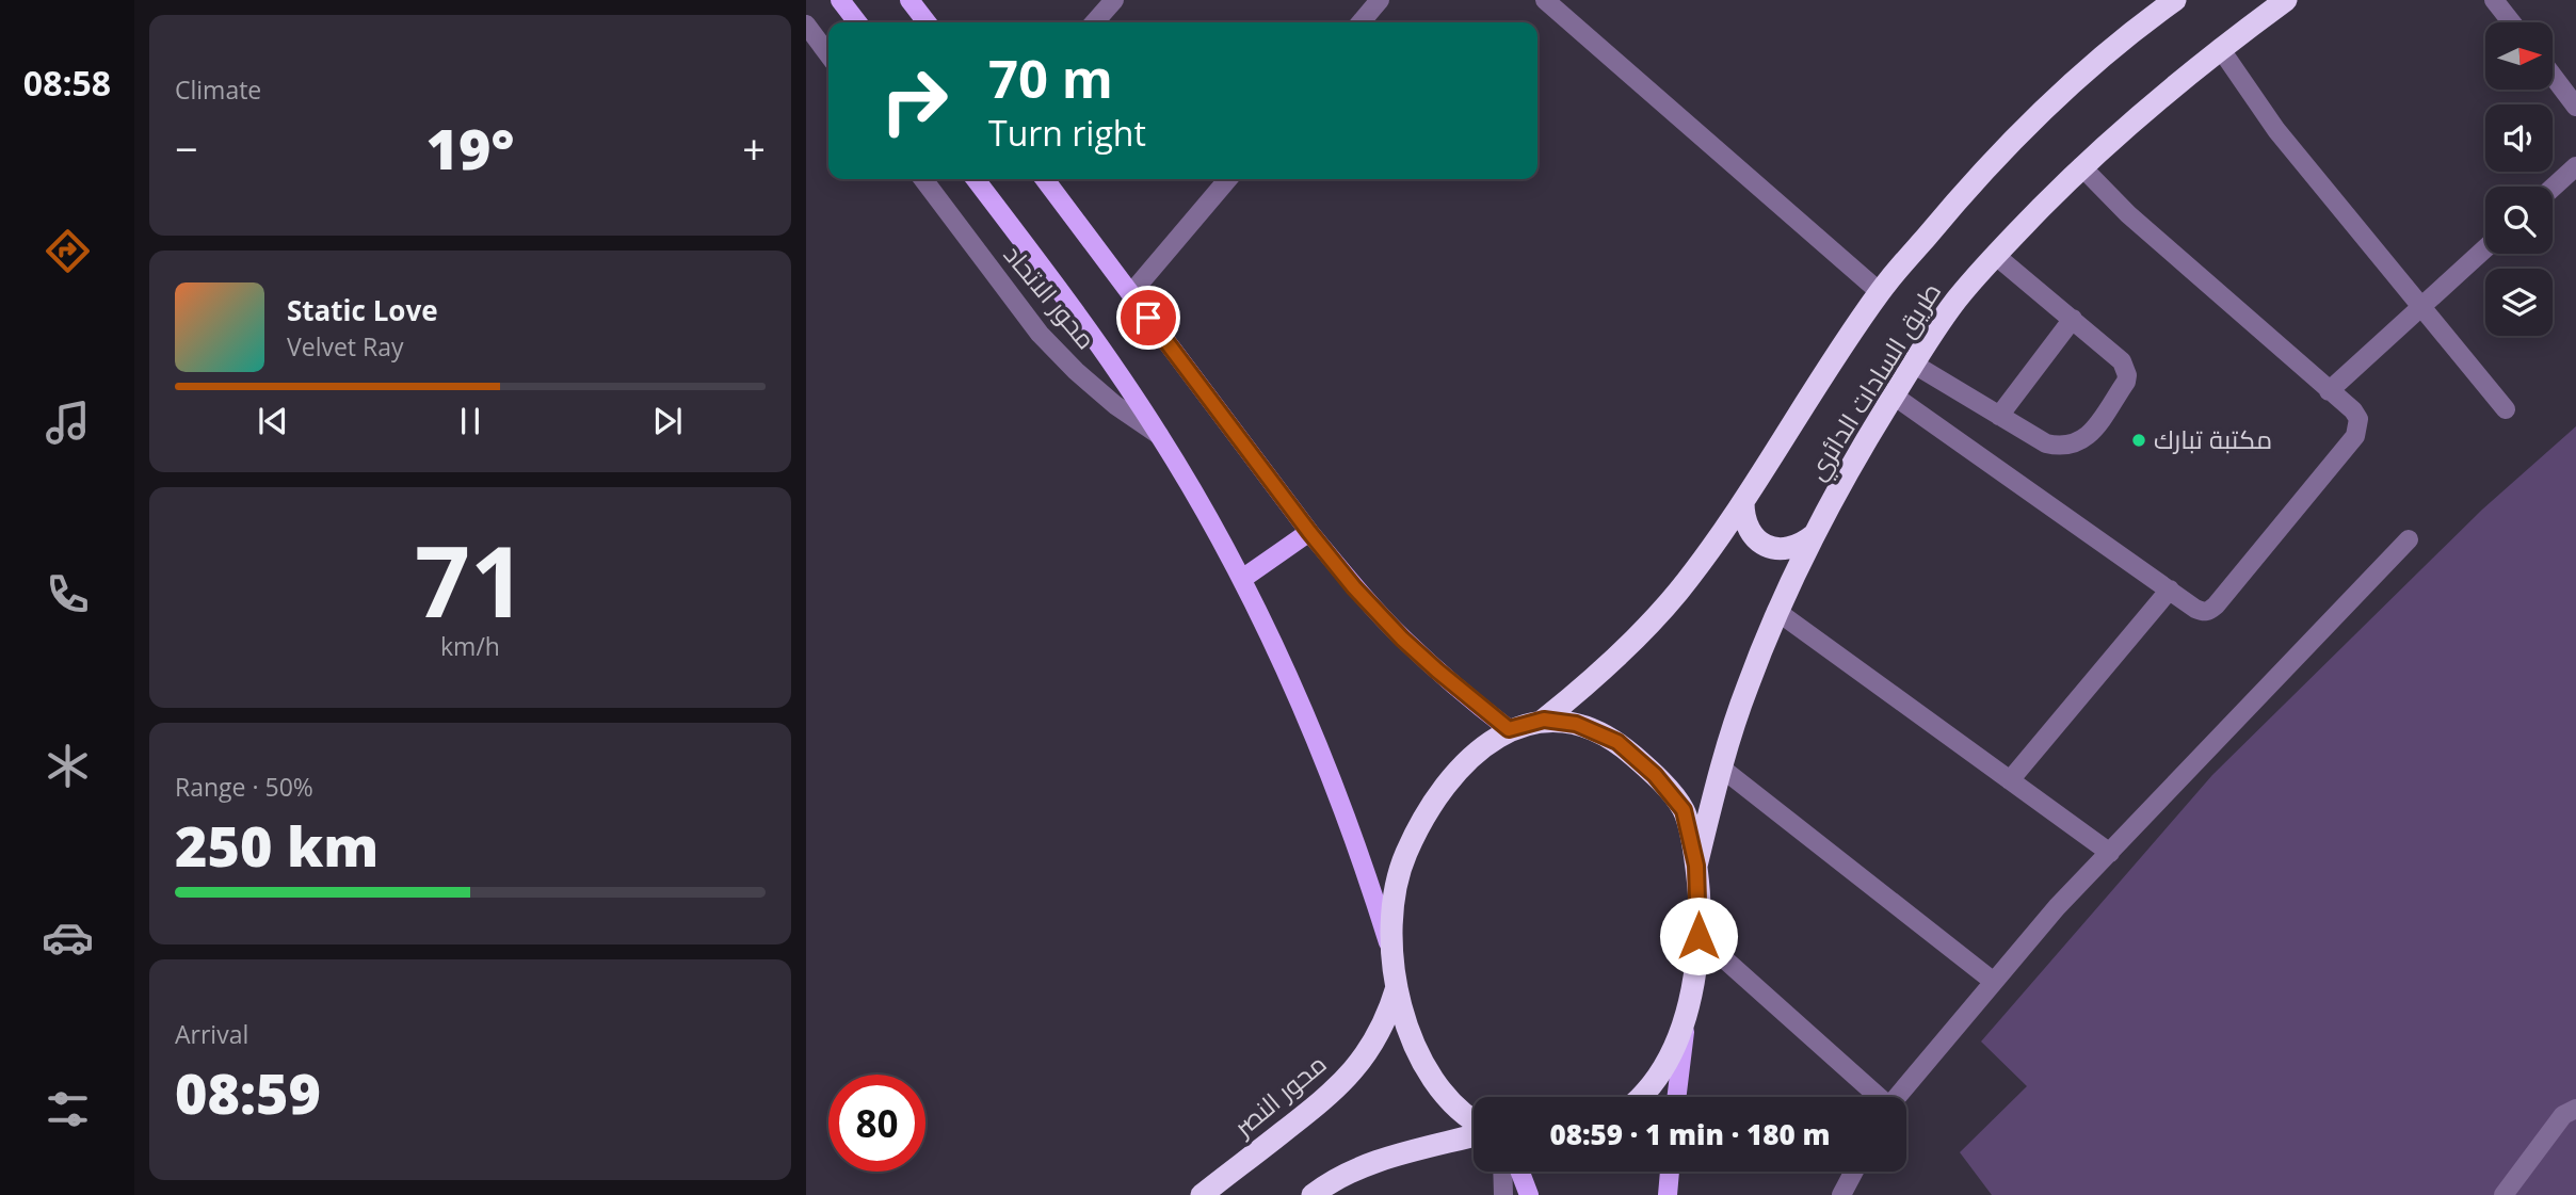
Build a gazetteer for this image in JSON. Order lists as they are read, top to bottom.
{
  "streets": {
    "highway": ["طريق السادات الدائري", "محور النصر"],
    "street": ["محور الاتحاد"]
  },
  "places": ["مكتبة تبارك"],
  "north": "right",
  "page": {
    "tabs": "08:58",
    "tile": [
      "Climate",
      ["71", "km/h"],
      ["Range · 50%", "250 km"],
      ["Arrival", "08:59"]
    ],
    "turn": ["70 m", "Turn right"],
    "heat": ["−", "19°", "+"],
    "song": ["Static Love", "Velvet Ray"],
    "limit": "80",
    "trip": "08:59 · 1 min · 180 m"
  }
}
